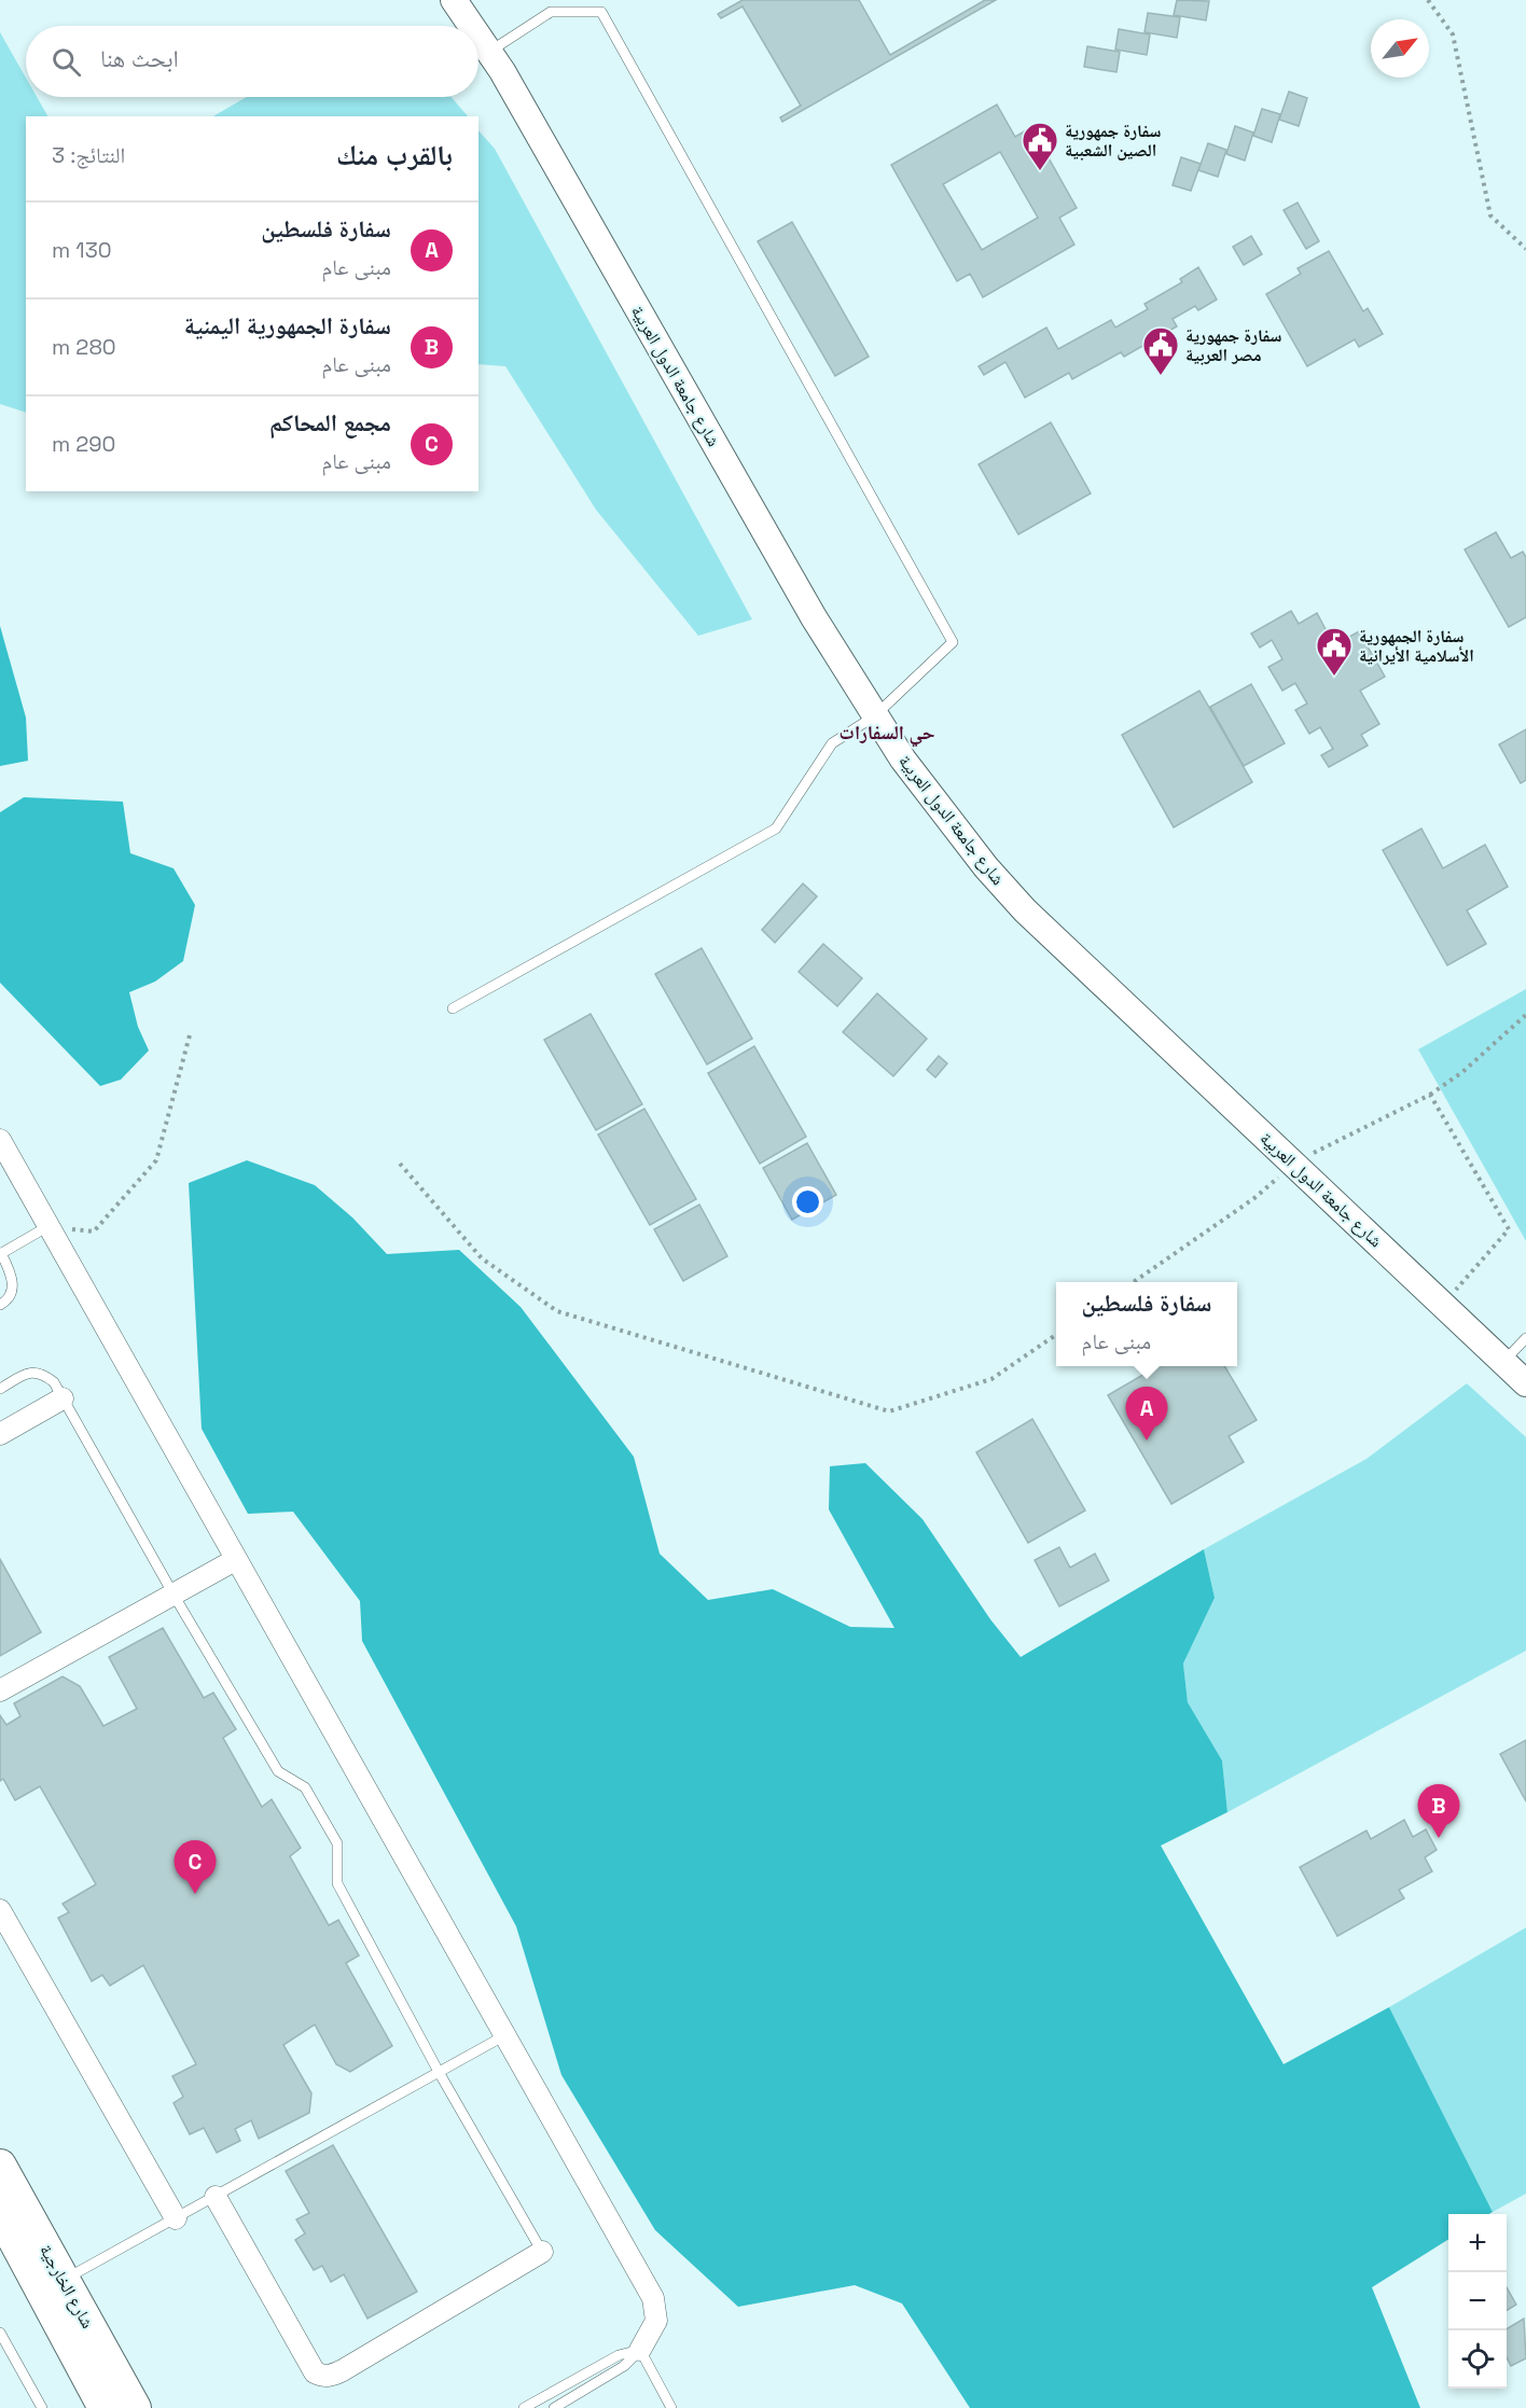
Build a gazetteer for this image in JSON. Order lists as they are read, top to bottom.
{
  "streets": {
    "main road": ["شارع الخارجية"],
    "street": ["شارع جامعة الدول العربية"]
  },
  "districts": ["حي السفارات"],
  "places": {
    "public building": ["سفارة جمهورية الصين الشعبية", "سفارة جمهورية مصر العربية", "سفارة الجمهورية الأسلامية الأيرانية"]
  },
  "north": "top right",
  "page": {
    "search": "ابحث هنا",
    "heading": ["بالقرب منك", "النتائج: 3"],
    "list": [
      {
        "mark": "A",
        "name": "سفارة فلسطين",
        "note": "مبنى عام",
        "value": "130 m"
      },
      {
        "mark": "B",
        "name": "سفارة الجمهورية اليمنية",
        "note": "مبنى عام",
        "value": "280 m"
      },
      {
        "mark": "C",
        "name": "مجمع المحاكم",
        "note": "مبنى عام",
        "value": "290 m"
      }
    ],
    "popup": ["سفارة فلسطين", "مبنى عام"],
    "pins": ["A", "B", "C"],
    "map_buttons": ["+", "−"]
  }
}
